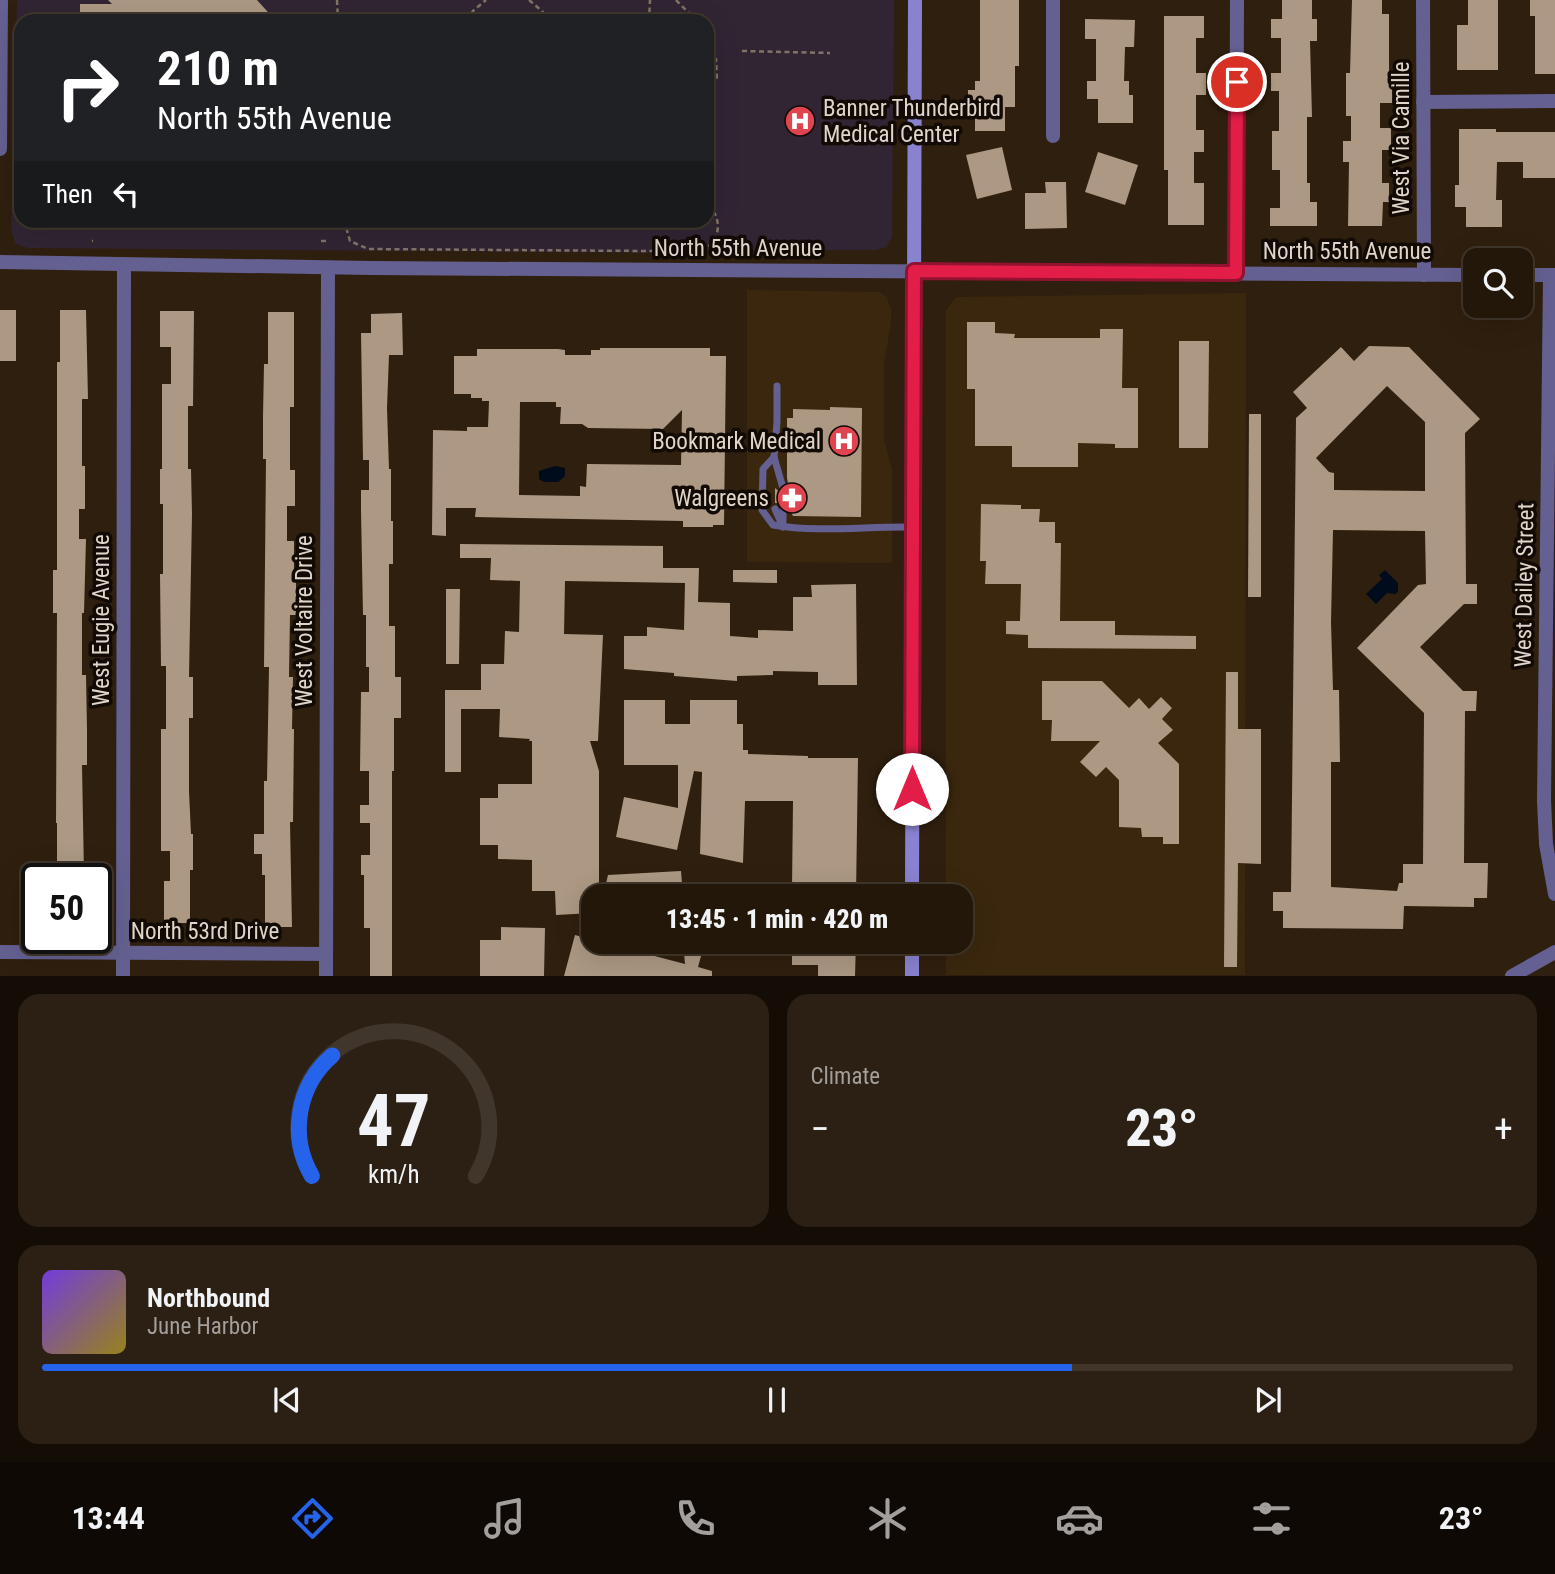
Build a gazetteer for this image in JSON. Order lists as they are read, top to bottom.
{
  "streets": {
    "street": [
      "West Via Camille",
      "North 55th Avenue",
      "West Dailey Street",
      "West Eugie Avenue",
      "West Voltaire Drive",
      "North 53rd Drive"
    ]
  },
  "crossings": [
    ["West Via Camille", "North 55th Avenue"],
    ["North 55th Avenue", "West Eugie Avenue"],
    ["North 55th Avenue", "West Voltaire Drive"],
    ["West Eugie Avenue", "North 53rd Drive"],
    ["West Voltaire Drive", "North 53rd Drive"]
  ],
  "places": {
    "hospital": ["Banner Thunderbird Medical Center", "Bookmark Medical"],
    "pharmacy": ["Walgreens"]
  },
  "page": {
    "turn": ["210 m", "North 55th Avenue"],
    "then": "Then",
    "limit": "50",
    "trip": "13:45 · 1 min · 420 m",
    "tile": "Climate",
    "heat": ["−", "23°", "+"],
    "song": ["Northbound", "June Harbor"],
    "tabs": ["13:44", "23°"],
    "gauge": ["47", "km/h"]
  }
}
